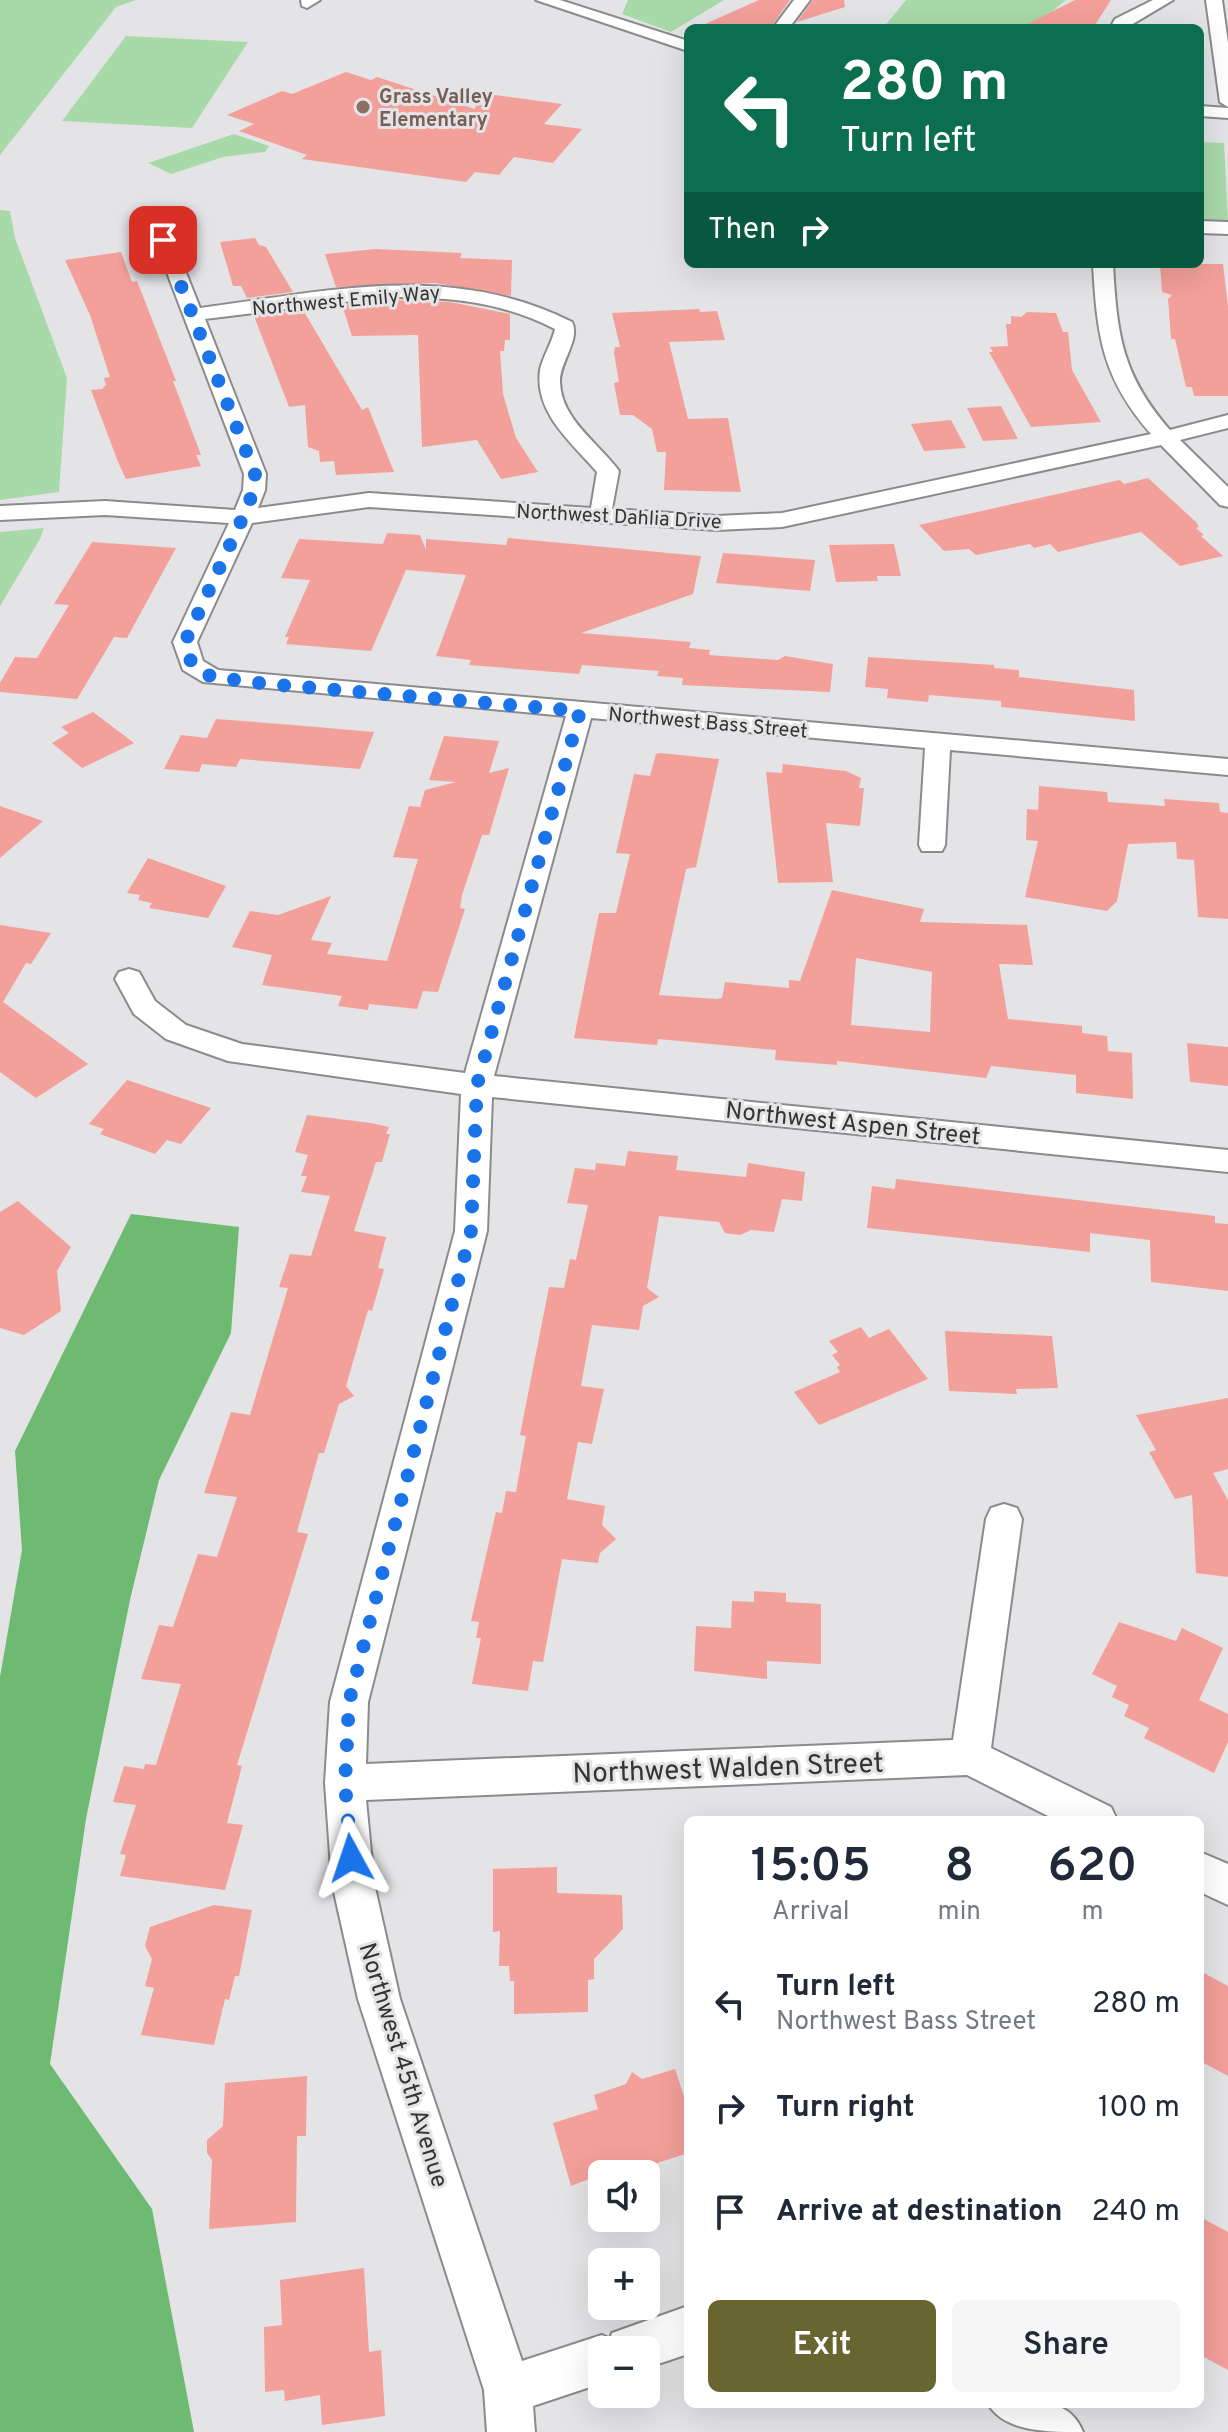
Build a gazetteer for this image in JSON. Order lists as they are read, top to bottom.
{
  "streets": {
    "street": [
      "Northwest Emily Way",
      "Northwest Dahlia Drive",
      "Northwest Bass Street",
      "Northwest Aspen Street",
      "Northwest Walden Street",
      "Northwest 45th Avenue"
    ]
  },
  "crossings": [
    ["Northwest Emily Way", "Northwest Dahlia Drive"],
    ["Northwest Dahlia Drive", "Northwest Bass Street"],
    ["Northwest Bass Street", "Northwest 45th Avenue"],
    ["Northwest Aspen Street", "Northwest 45th Avenue"],
    ["Northwest Walden Street", "Northwest 45th Avenue"]
  ],
  "places": ["Grass Valley Elementary"],
  "page": {
    "turn": ["280 m", "Turn left"],
    "then": "Then",
    "eta": [
      "15:05",
      "Arrival",
      "8",
      "min",
      "620",
      "m"
    ],
    "list": [
      {
        "name": "Turn left",
        "note": "Northwest Bass Street",
        "value": "280 m"
      },
      {
        "name": "Turn right",
        "value": "100 m"
      },
      {
        "name": "Arrive at destination",
        "value": "240 m"
      }
    ],
    "map_buttons": ["+", "−"],
    "buttons": ["Exit", "Share"]
  }
}
